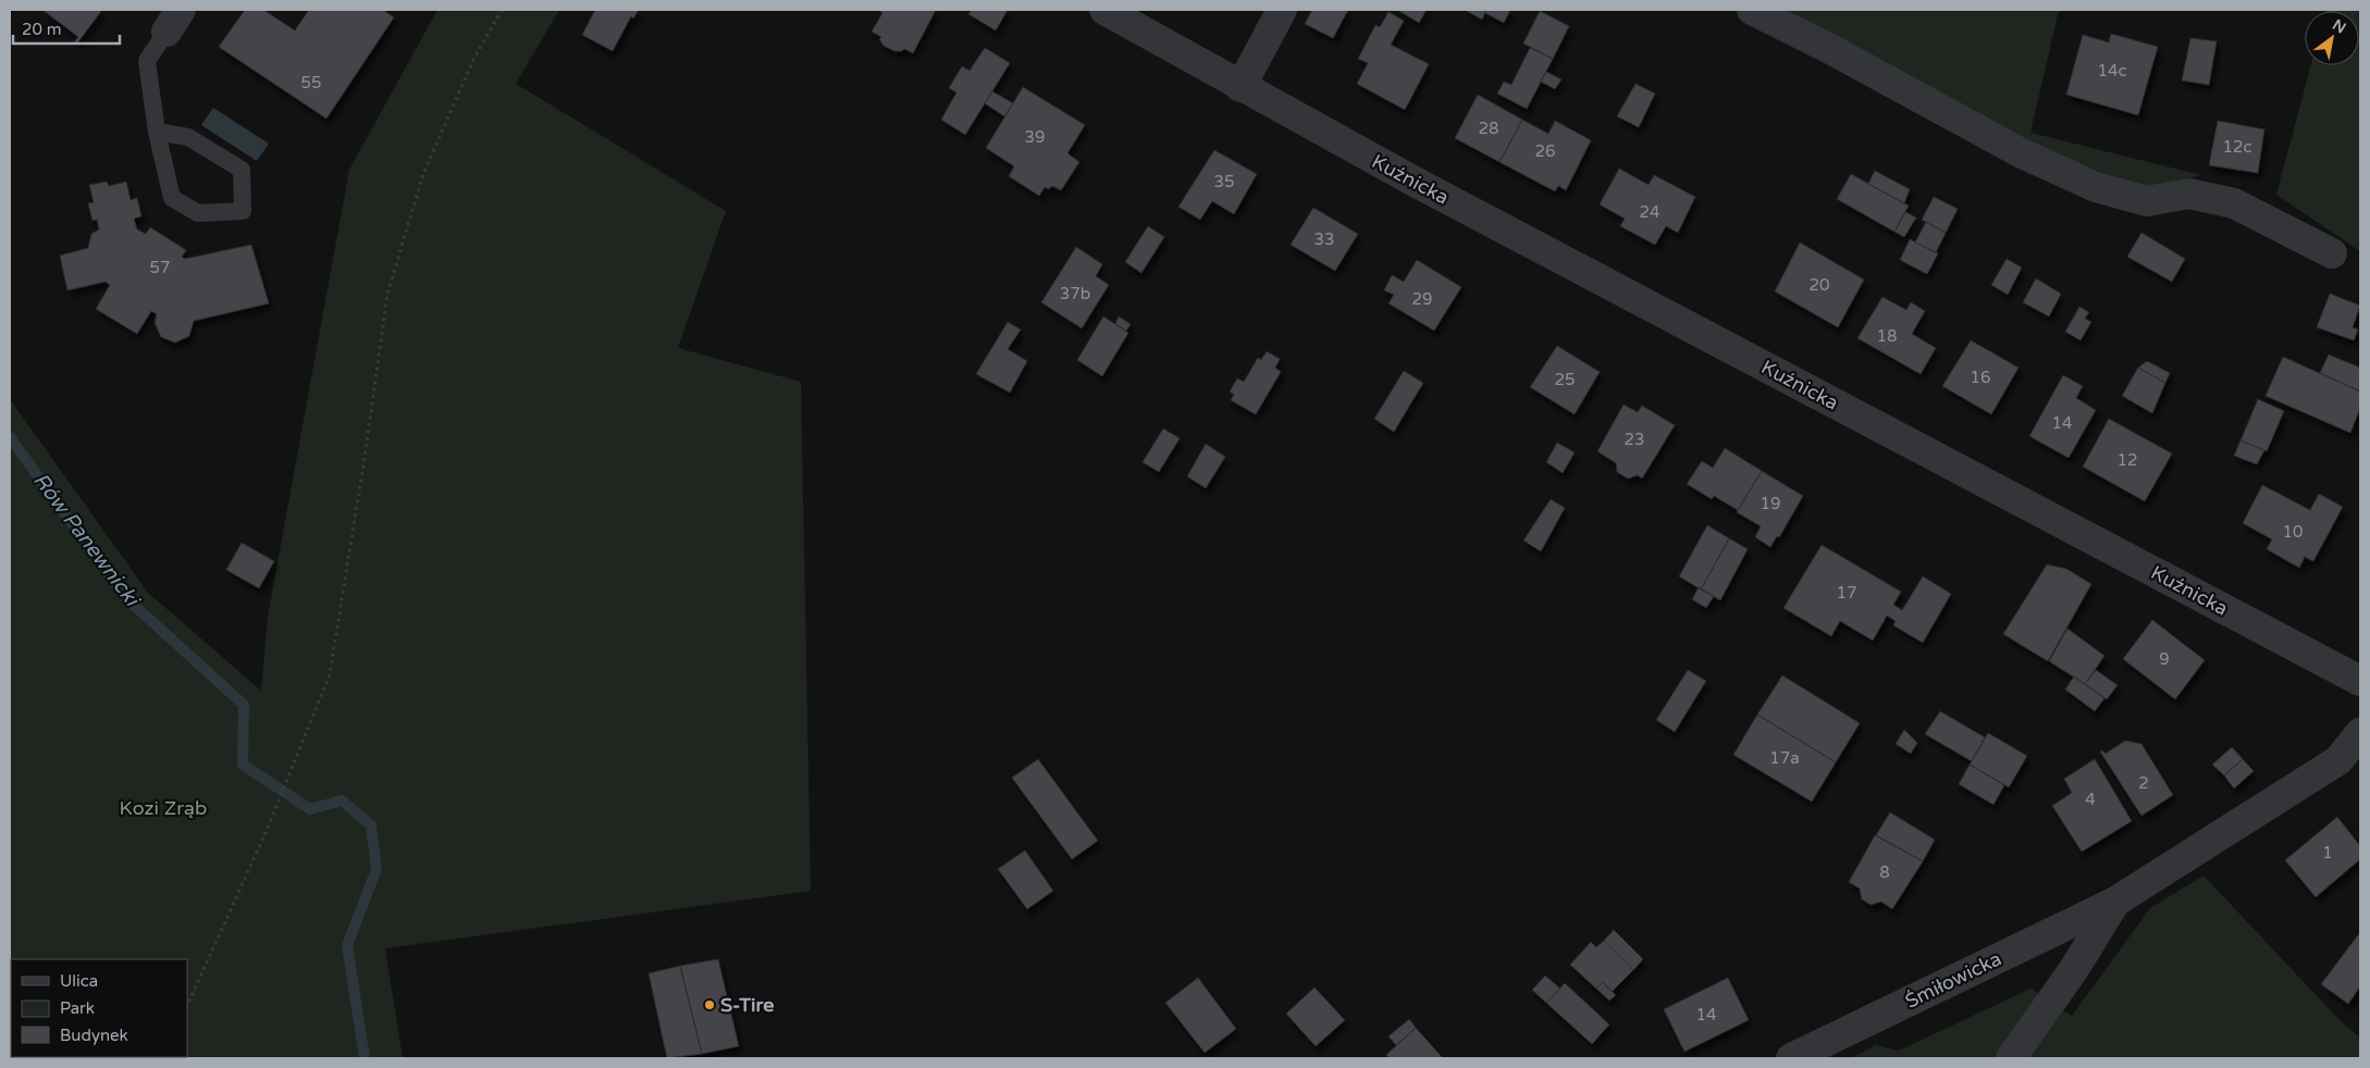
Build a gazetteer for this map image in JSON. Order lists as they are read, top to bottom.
{
  "streets": {
    "street": ["Kuźnicka", "Śmiłowicka"]
  },
  "water": ["Rów Panewnicki"],
  "parks": ["Kozi Zrąb"],
  "places": ["S-Tire"],
  "house_numbers": [
    "14c",
    "55",
    "28",
    "39",
    "12c",
    "26",
    "35",
    "24",
    "33",
    "57",
    "20",
    "37b",
    "29",
    "18",
    "16",
    "25",
    "14",
    "23",
    "12",
    "19",
    "10",
    "17",
    "9",
    "17a",
    "2",
    "4",
    "1",
    "8",
    "14"
  ],
  "legend": ["Ulica", "Park", "Budynek"],
  "scale_bar": "20 m",
  "north": "top right"
}
